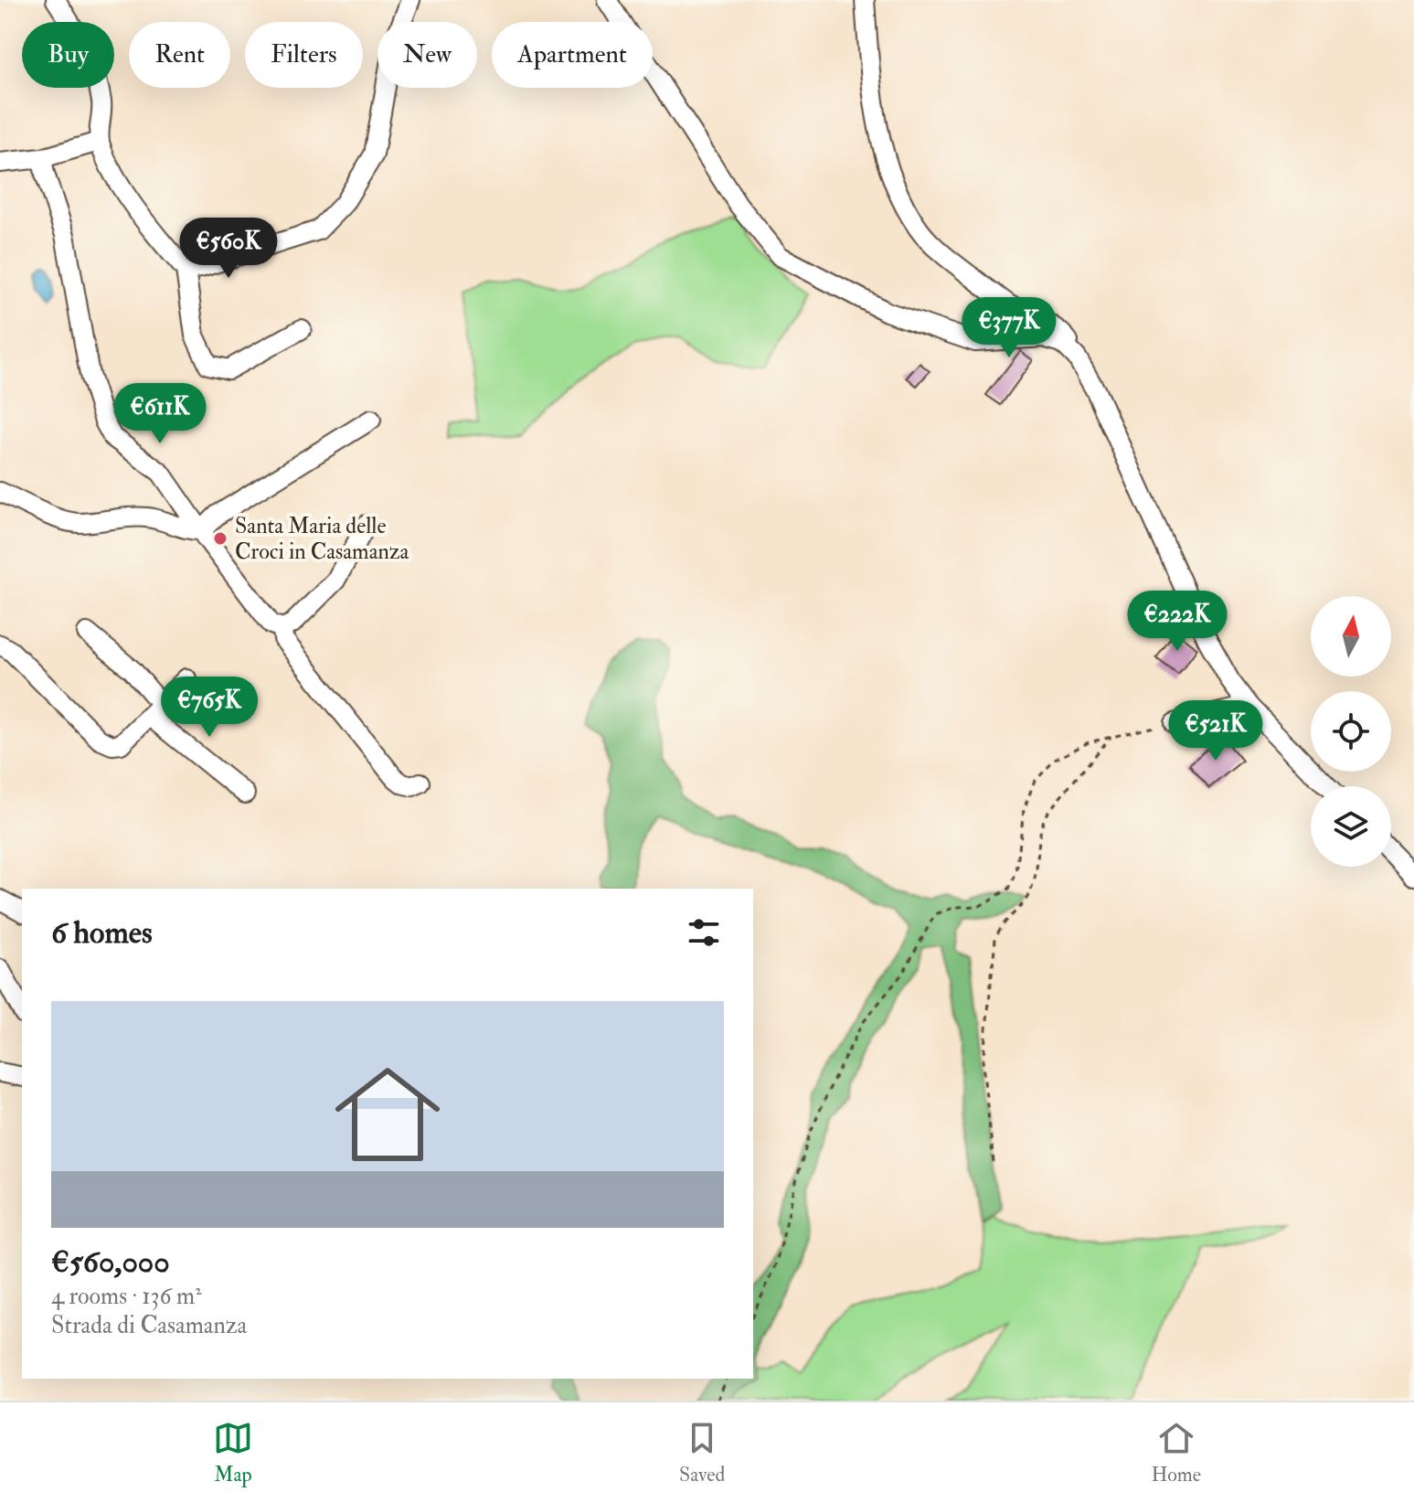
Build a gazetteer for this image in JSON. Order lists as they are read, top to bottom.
{
  "places": ["Santa Maria delle Croci in Casamanza"],
  "north": "top",
  "page": {
    "chip": [
      "Buy",
      "Rent",
      "Filters",
      "New",
      "Apartment"
    ],
    "price": [
      "€560K",
      "€377K",
      "€611K",
      "€222K",
      "€765K",
      "€521K"
    ],
    "heading": "6 homes",
    "list": [
      {
        "name": "€560,000",
        "note": "4 rooms · 136 m² · Strada di Casamanza"
      }
    ],
    "tabs": ["Map", "Saved", "Home"]
  }
}
